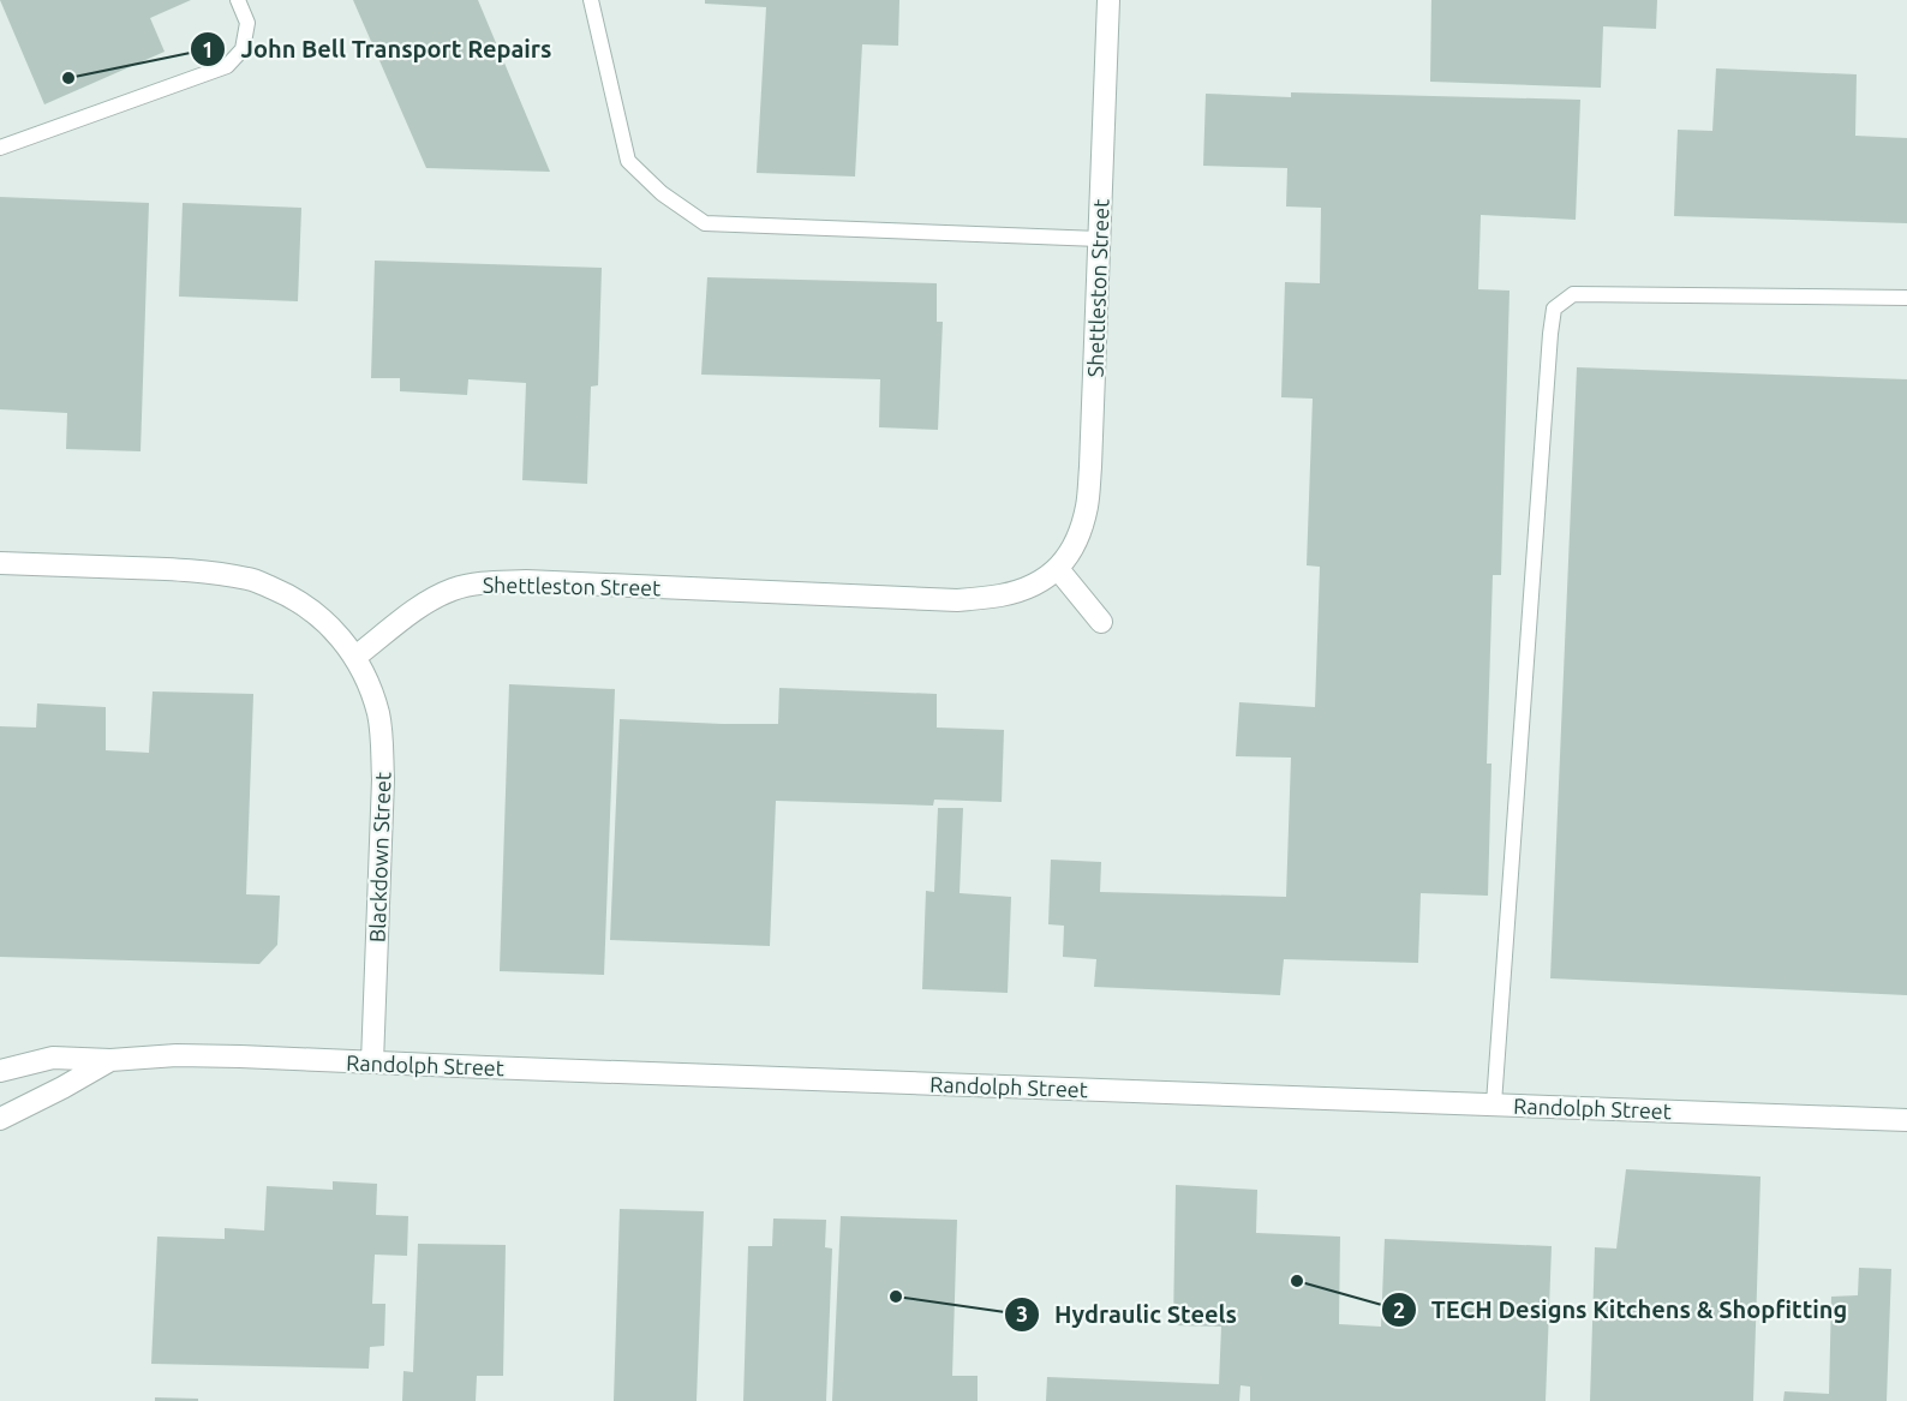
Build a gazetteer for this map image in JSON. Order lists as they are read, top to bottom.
{
  "streets": {
    "street": ["Shettleston Street", "Blackdown Street", "Randolph Street"]
  },
  "crossings": [
    ["Shettleston Street", "Blackdown Street"],
    ["Blackdown Street", "Randolph Street"]
  ],
  "places": ["John Bell Transport Repairs", "TECH Designs Kitchens & Shopfitting", "Hydraulic Steels"]
}
